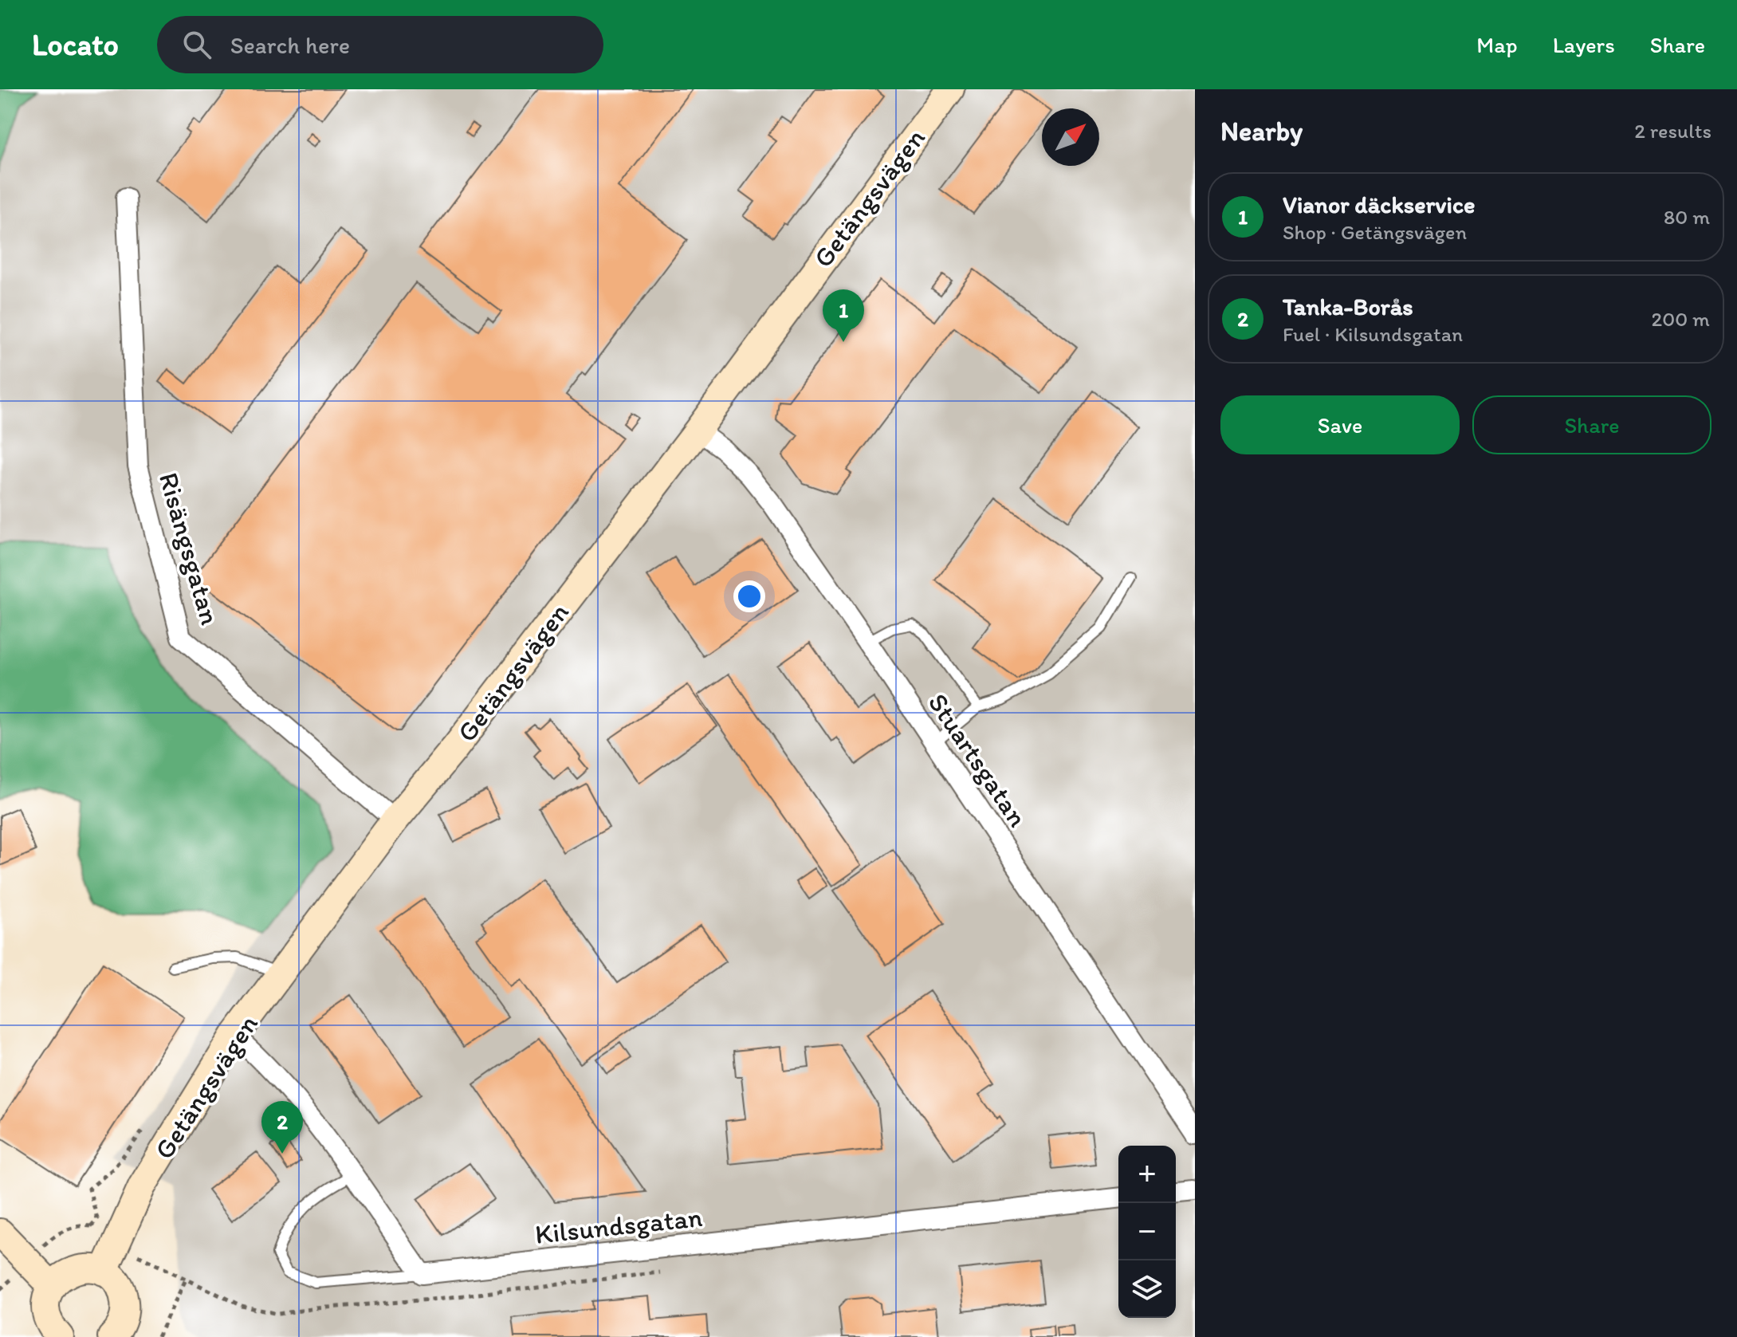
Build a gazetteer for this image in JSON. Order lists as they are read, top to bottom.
{
  "streets": {
    "street": [
      "Getängsvägen",
      "Risängsgatan",
      "Stuartsgatan",
      "Kilsundsgatan"
    ]
  },
  "crossings": [
    ["Getängsvägen", "Risängsgatan"],
    ["Getängsvägen", "Stuartsgatan"]
  ],
  "north": "top right",
  "page": {
    "header": "Locato",
    "search": "Search here",
    "nav": ["Map", "Layers", "Share"],
    "heading": ["Nearby", "2 results"],
    "list": [
      {
        "mark": "1",
        "name": "Vianor däckservice",
        "note": "Shop · Getängsvägen",
        "value": "80 m"
      },
      {
        "mark": "2",
        "name": "Tanka-Borås",
        "note": "Fuel · Kilsundsgatan",
        "value": "200 m"
      }
    ],
    "pins": ["1", "2"],
    "buttons": ["Save", "Share"],
    "map_buttons": ["+", "−"]
  }
}
